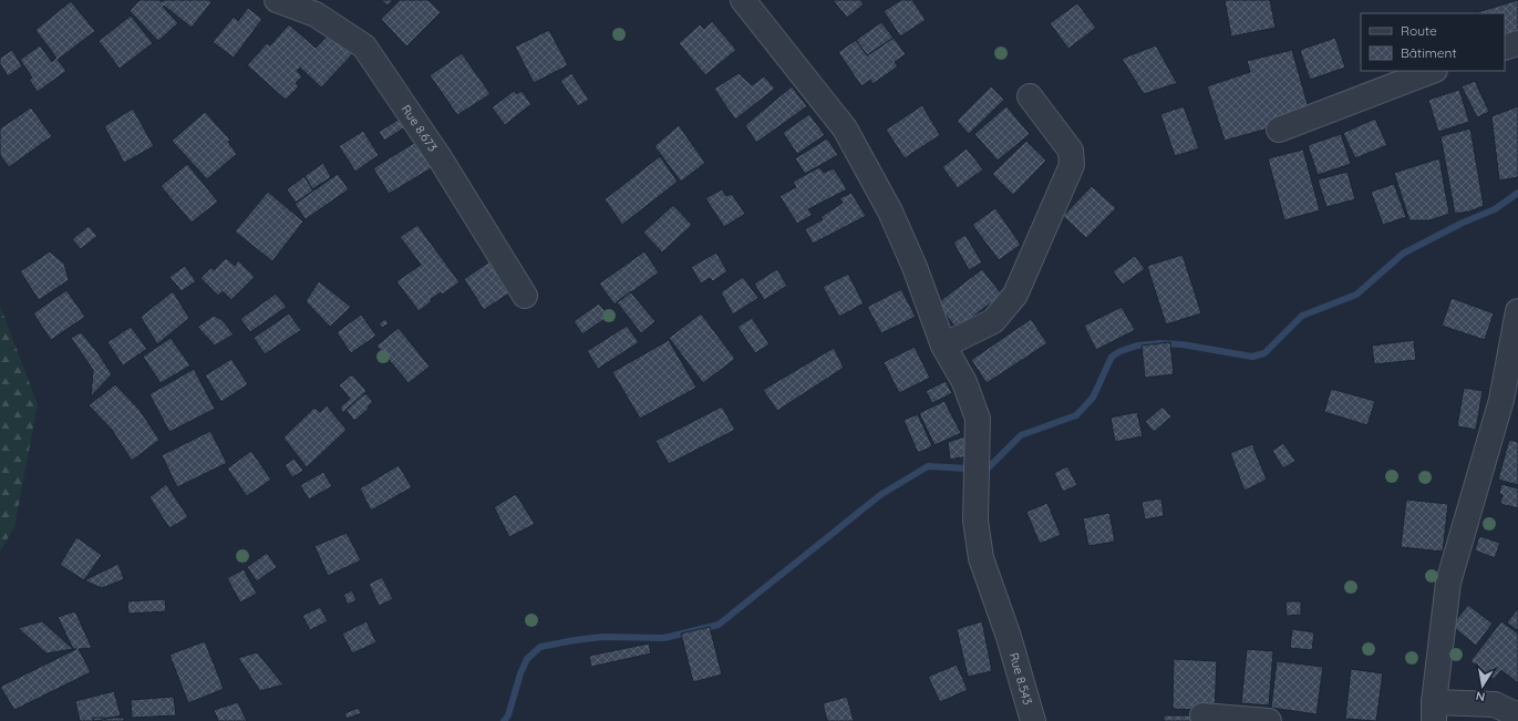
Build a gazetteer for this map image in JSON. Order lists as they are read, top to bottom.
{
  "streets": {
    "street": ["Rue 8.673", "Rue 8.543"]
  },
  "legend": ["Route", "Bâtiment"],
  "north": "bottom"
}
